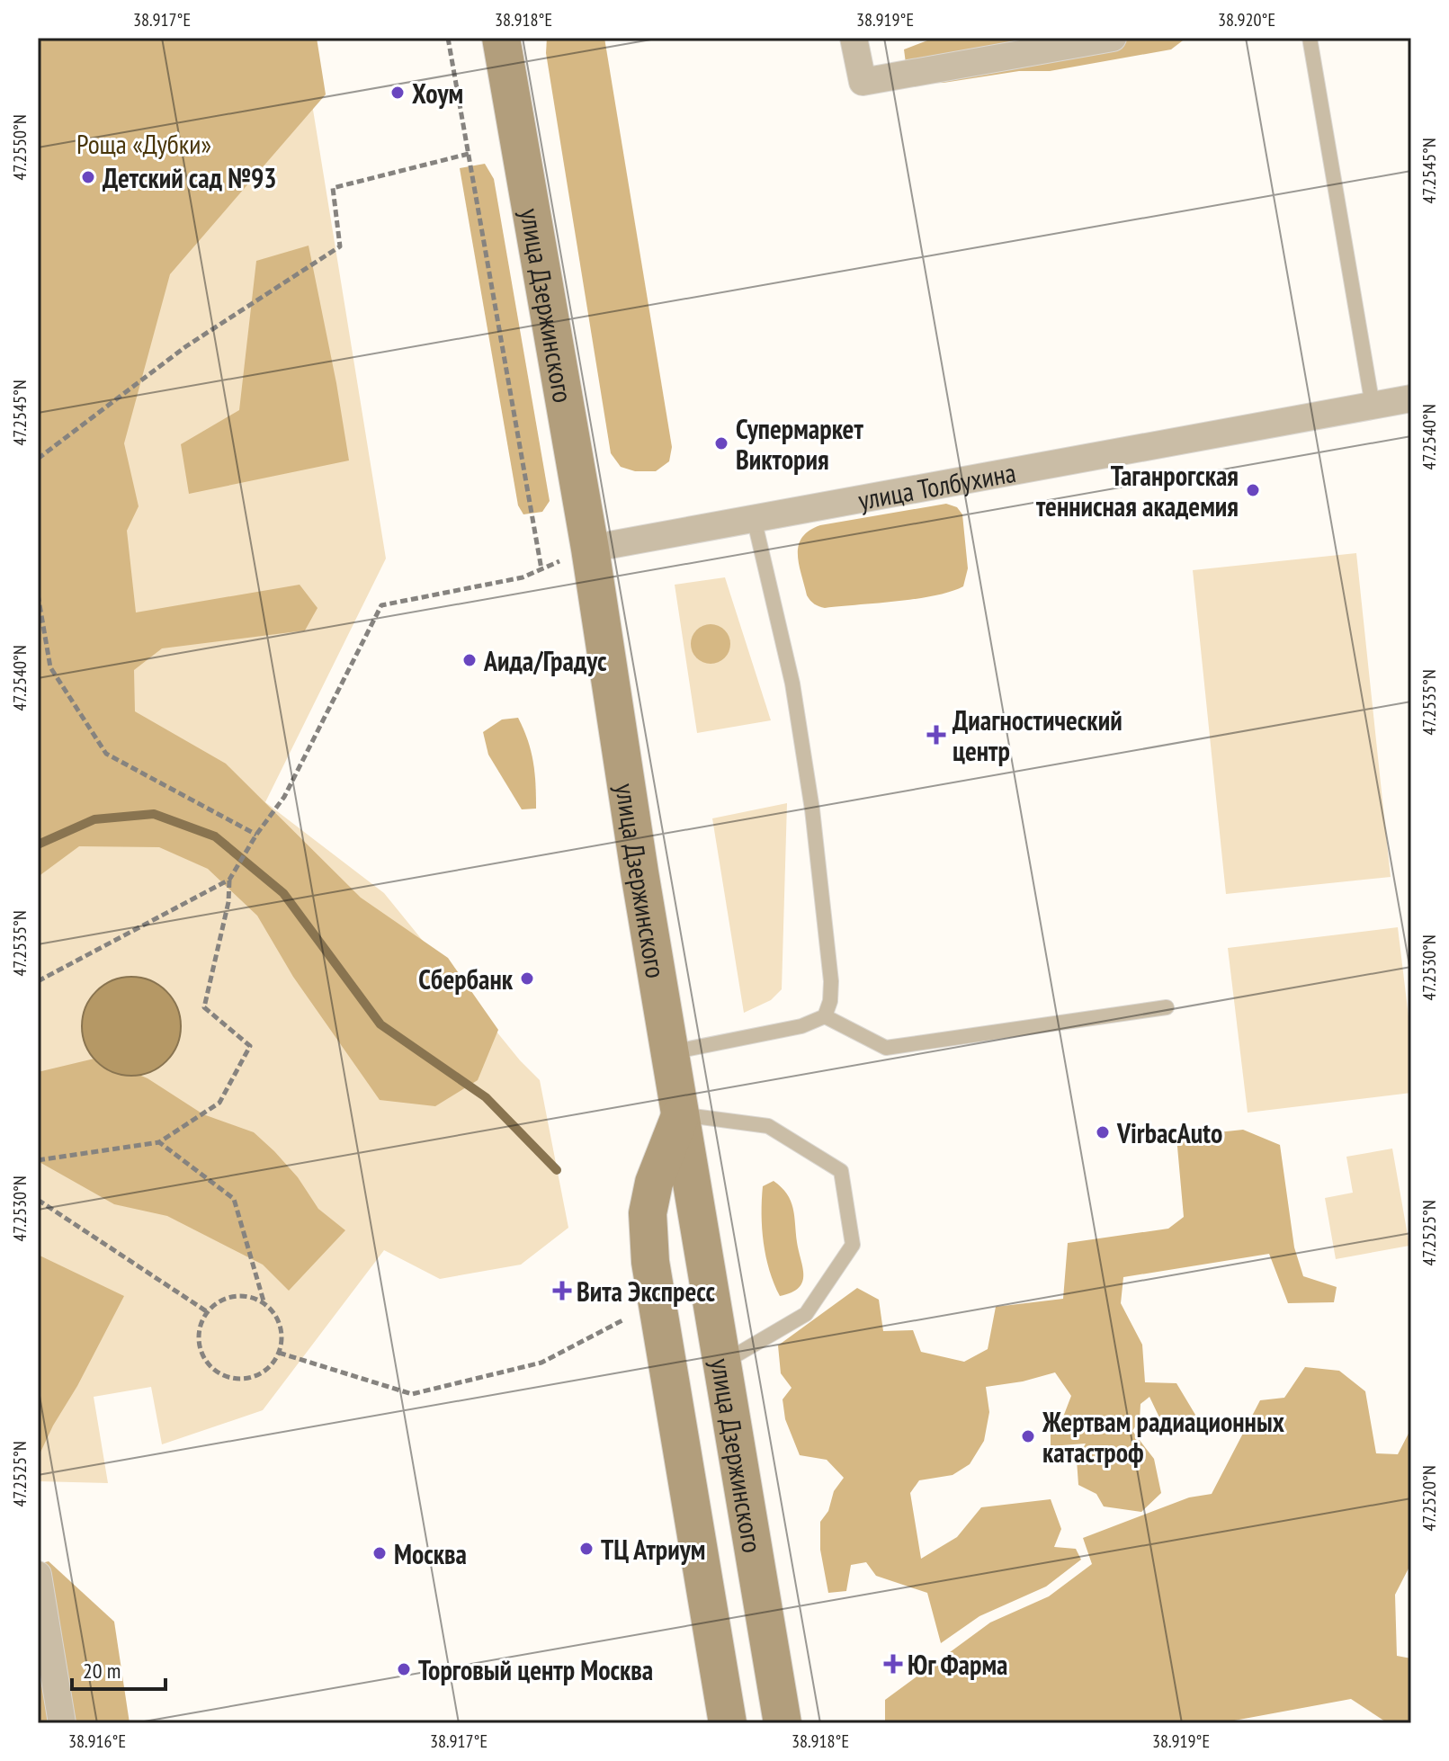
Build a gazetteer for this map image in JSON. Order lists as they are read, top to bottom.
{
  "streets": {
    "main road": ["улица Дзержинского"],
    "street": ["улица Толбухина"]
  },
  "crossings": [
    ["улица Дзержинского", "улица Толбухина"]
  ],
  "parks": ["Роща «Дубки»"],
  "places": {
    "other": [
      "Хоум",
      "Детский сад №93",
      "Супермаркет Виктория",
      "Таганрогская теннисная академия",
      "Аида/Градус",
      "Сбербанк",
      "VirbacAuto",
      "Жертвам радиационных катастроф",
      "ТЦ Атриум",
      "Москва",
      "Торговый центр Москва"
    ],
    "health": ["Диагностический центр", "Вита Экспресс", "Юг Фарма"]
  },
  "scale_bar": "20 m",
  "coordinates": [
    "38.917°E",
    "38.918°E",
    "38.919°E",
    "38.920°E",
    "47.2550°N",
    "47.2545°N",
    "47.2540°N",
    "47.2535°N",
    "47.2530°N",
    "47.2525°N",
    "47.2520°N",
    "38.916°E"
  ]
}
